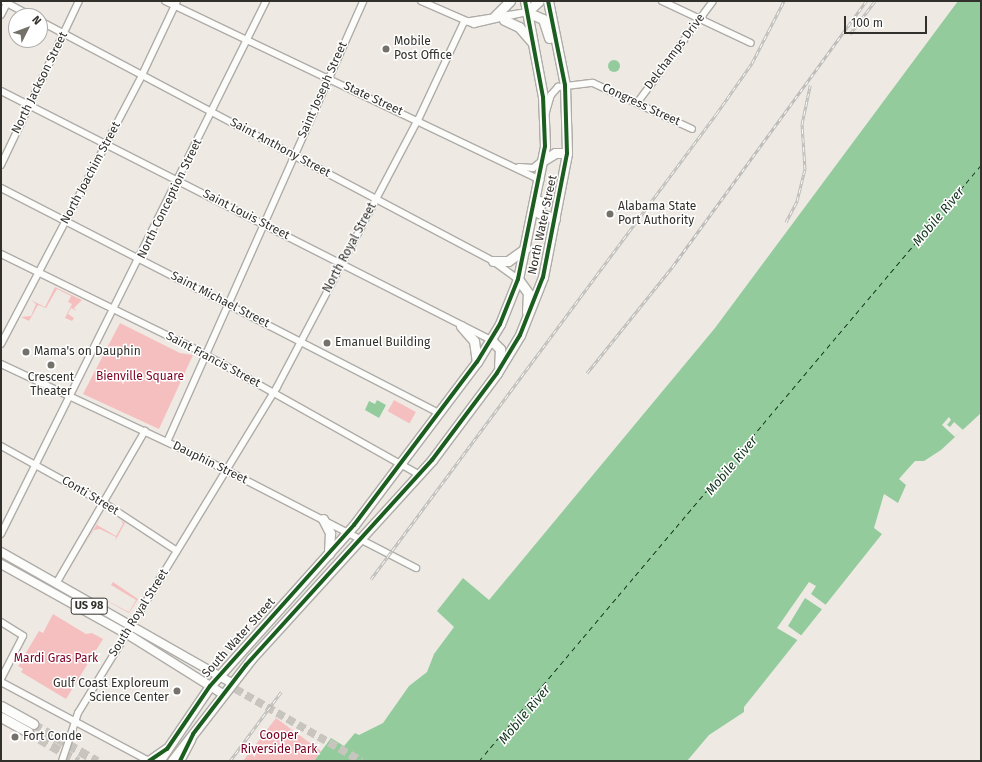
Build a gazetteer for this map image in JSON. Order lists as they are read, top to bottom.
{
  "streets": {
    "highway": ["North Water Street", "South Water Street"],
    "main road": ["US 98"],
    "street": [
      "Delchamps Drive",
      "North Jackson Street",
      "Saint Joseph Street",
      "State Street",
      "Congress Street",
      "Saint Anthony Street",
      "North Joachim Street",
      "North Conception Street",
      "Saint Louis Street",
      "North Royal Street",
      "Saint Michael Street",
      "Saint Francis Street",
      "Dauphin Street",
      "Conti Street",
      "South Royal Street"
    ]
  },
  "crossings": [
    ["Delchamps Drive", "Congress Street"],
    ["North Jackson Street", "Saint Anthony Street"],
    ["North Jackson Street", "Saint Louis Street"],
    ["Saint Joseph Street", "State Street"],
    ["Saint Joseph Street", "Saint Anthony Street"],
    ["Saint Joseph Street", "Saint Louis Street"],
    ["Saint Joseph Street", "Saint Michael Street"],
    ["Saint Joseph Street", "Saint Francis Street"],
    ["Saint Joseph Street", "Dauphin Street"],
    ["State Street", "North Joachim Street"],
    ["State Street", "North Conception Street"],
    ["State Street", "North Water Street"],
    ["State Street", "North Royal Street"],
    ["Congress Street", "North Water Street"],
    ["Saint Anthony Street", "North Joachim Street"],
    ["Saint Anthony Street", "North Conception Street"],
    ["Saint Anthony Street", "North Water Street"],
    ["Saint Anthony Street", "North Royal Street"],
    ["North Joachim Street", "Saint Louis Street"],
    ["North Joachim Street", "Saint Michael Street"],
    ["North Joachim Street", "Saint Francis Street"],
    ["North Conception Street", "Saint Louis Street"],
    ["North Conception Street", "Saint Michael Street"],
    ["North Conception Street", "Saint Francis Street"],
    ["North Conception Street", "Dauphin Street"],
    ["North Conception Street", "Conti Street"],
    ["Saint Louis Street", "North Water Street"],
    ["Saint Louis Street", "North Royal Street"],
    ["North Water Street", "Saint Michael Street"],
    ["North Water Street", "Saint Francis Street"],
    ["North Water Street", "Dauphin Street"],
    ["North Water Street", "South Water Street"],
    ["North Royal Street", "Saint Michael Street"],
    ["North Royal Street", "Saint Francis Street"],
    ["North Royal Street", "Dauphin Street"],
    ["North Royal Street", "South Royal Street"],
    ["Dauphin Street", "South Royal Street"],
    ["Dauphin Street", "South Water Street"],
    ["Conti Street", "South Royal Street"]
  ],
  "water": ["Mobile River"],
  "parks": ["Bienville Square", "Mardi Gras Park", "Cooper Riverside Park"],
  "places": [
    "Mobile Post Office",
    "Alabama State Port Authority",
    "Emanuel Building",
    "Mama's on Dauphin",
    "Crescent Theater",
    "Gulf Coast Exploreum Science Center",
    "Fort Conde"
  ],
  "scale_bar": "100 m",
  "north": "top right"
}
